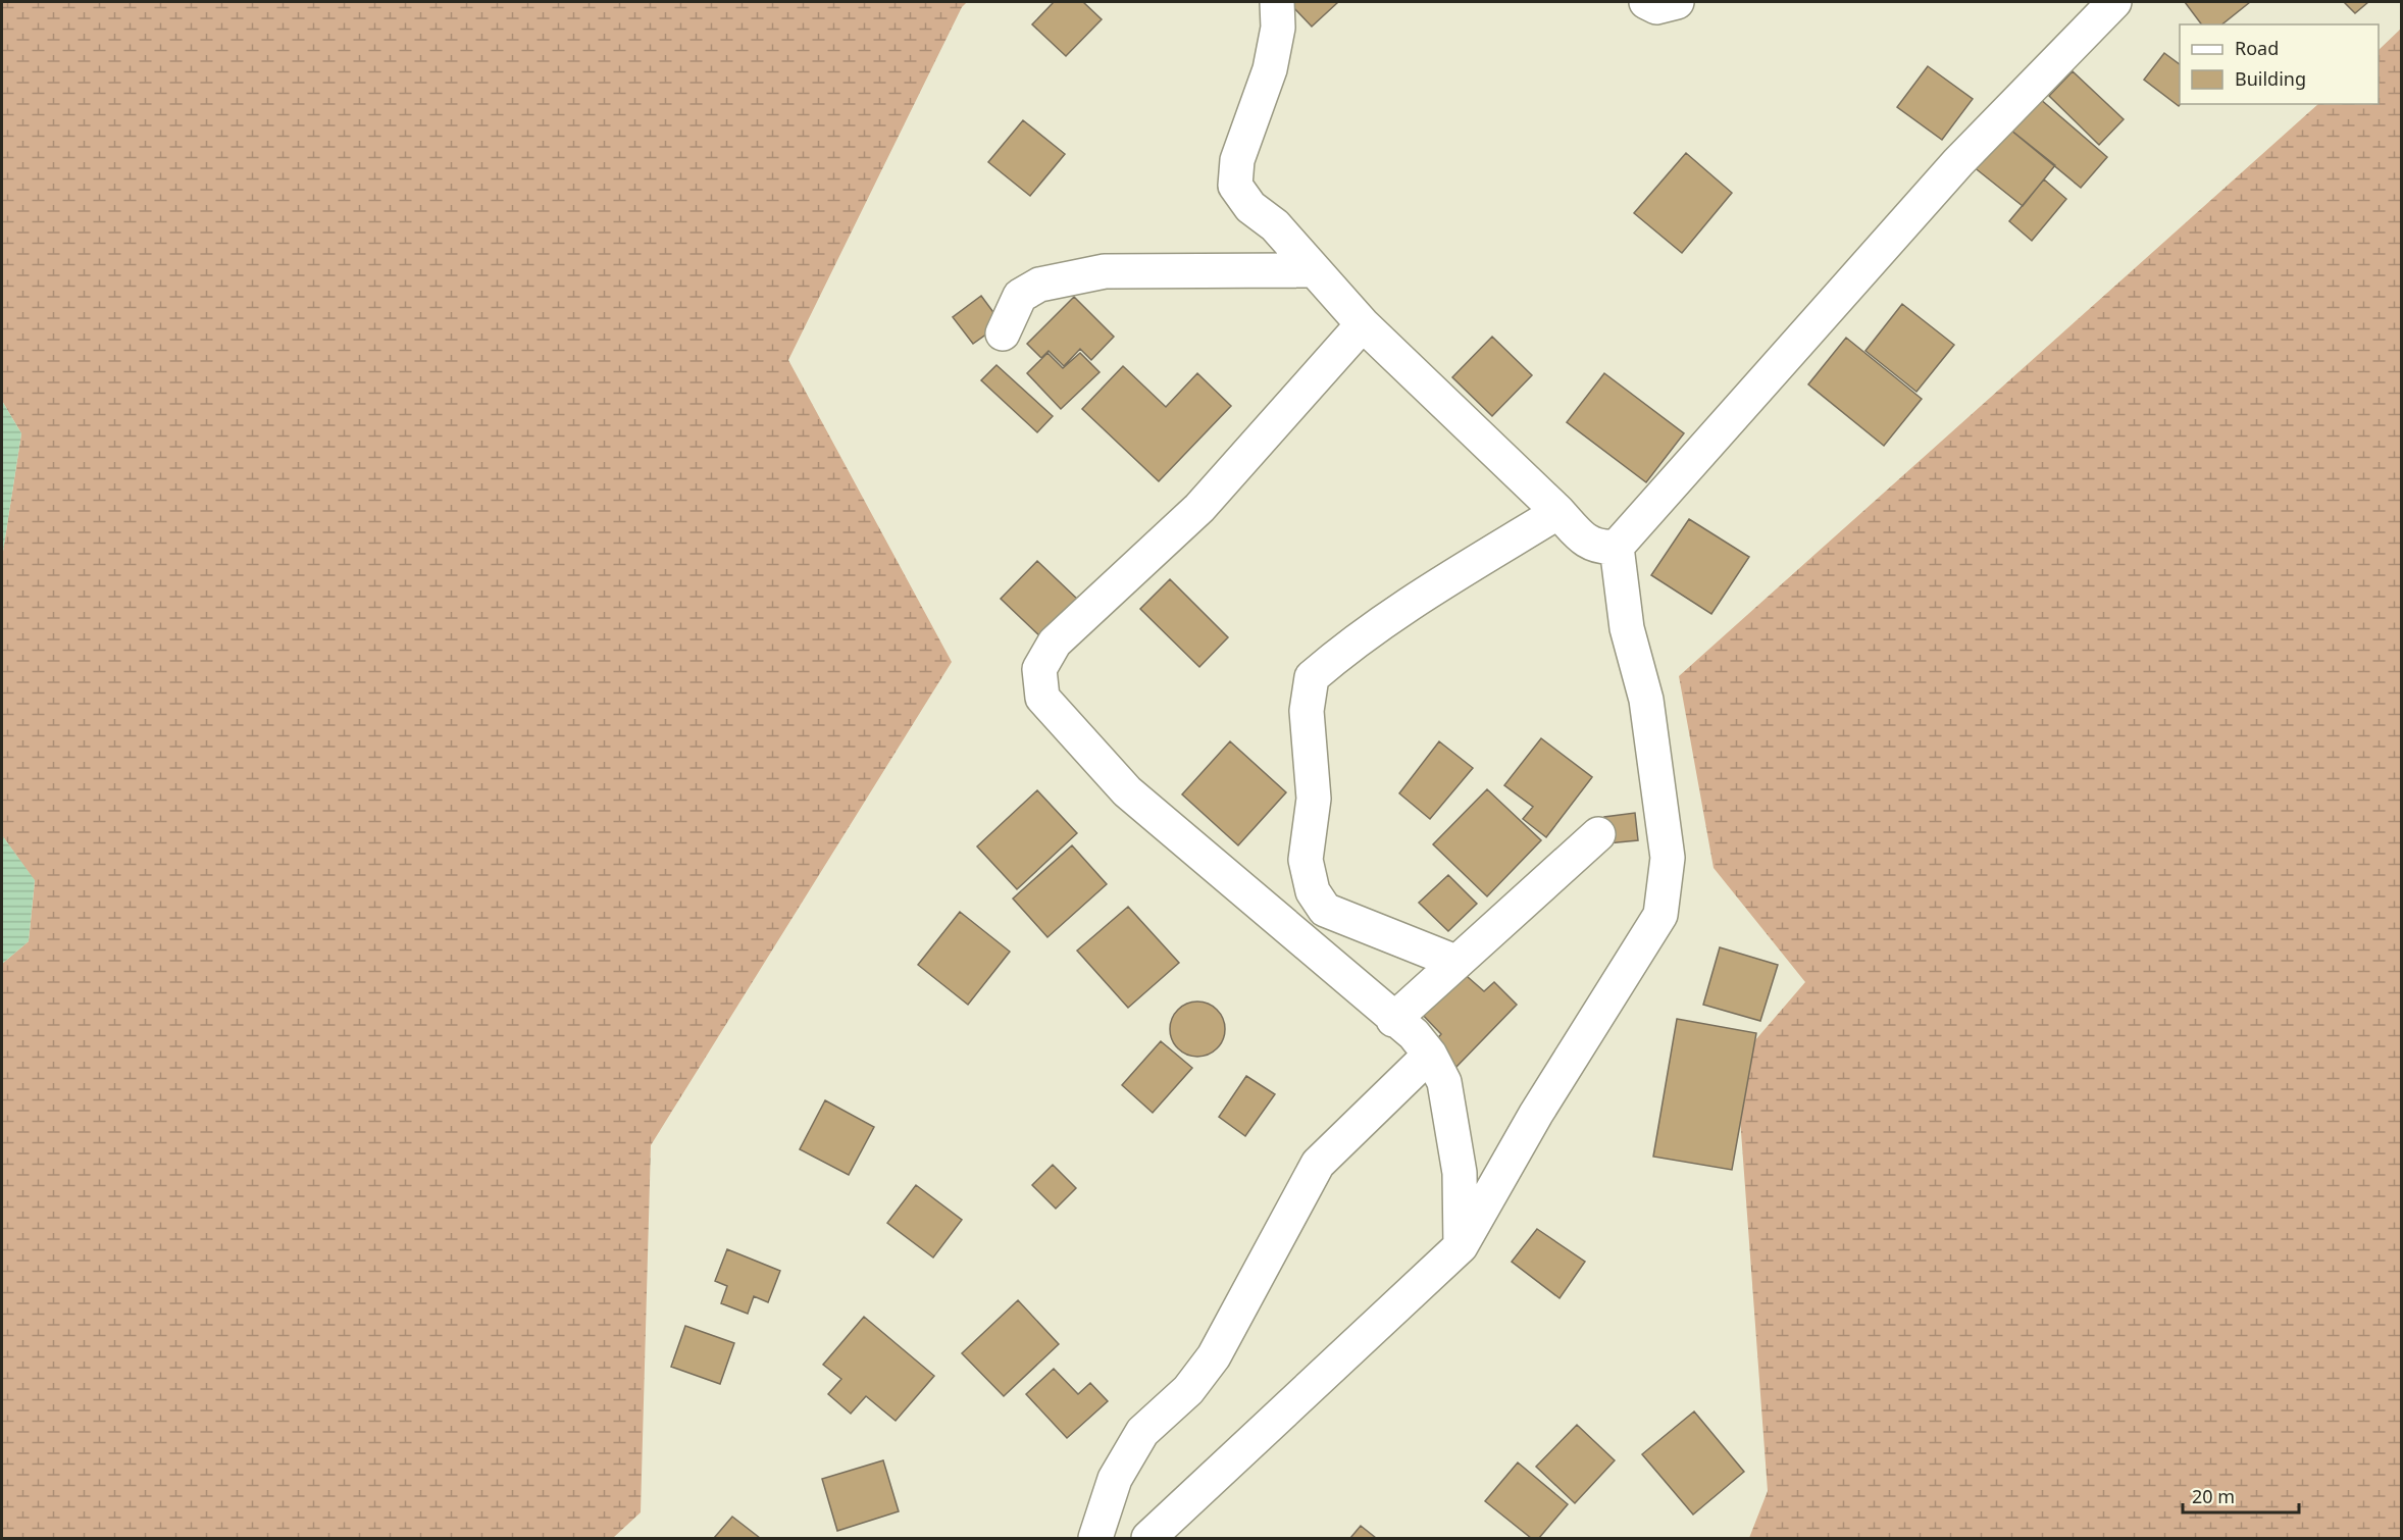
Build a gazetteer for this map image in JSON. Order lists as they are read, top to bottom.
{
  "legend": ["Road", "Building"],
  "scale_bar": "20 m"
}
